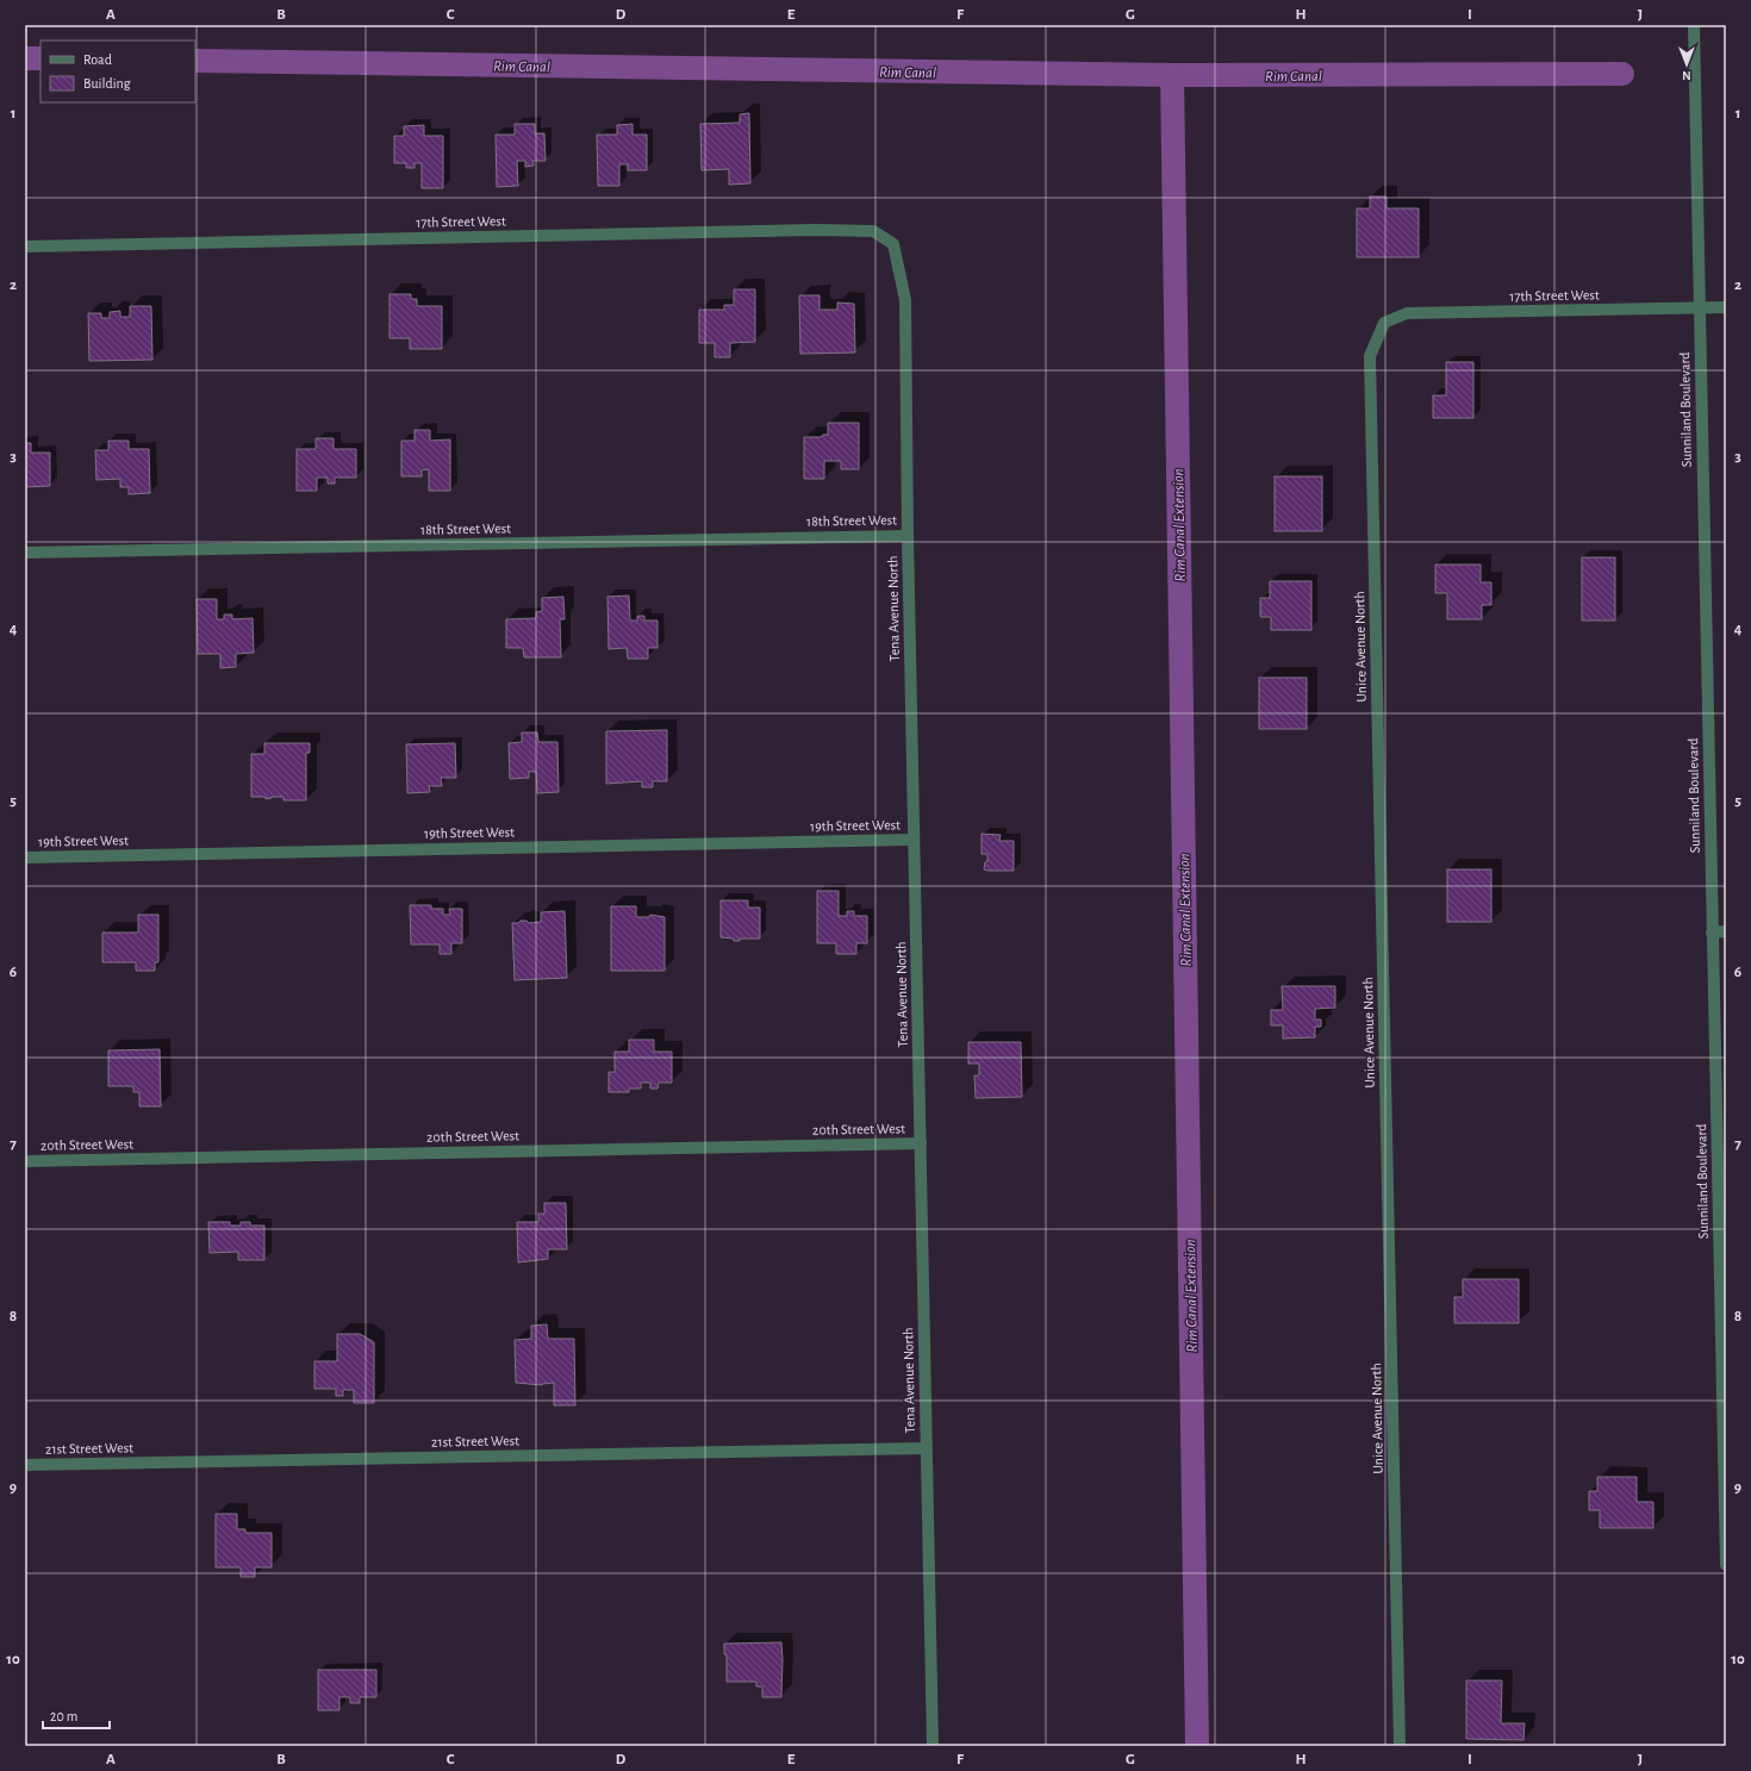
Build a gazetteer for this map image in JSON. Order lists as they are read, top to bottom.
{
  "streets": {
    "street": [
      "17th Street West",
      "Sunniland Boulevard",
      "18th Street West",
      "Tena Avenue North",
      "Unice Avenue North",
      "19th Street West",
      "20th Street West",
      "21st Street West"
    ]
  },
  "crossings": [
    ["17th Street West", "Sunniland Boulevard"],
    ["17th Street West", "Tena Avenue North"],
    ["17th Street West", "Unice Avenue North"],
    ["18th Street West", "Tena Avenue North"],
    ["Tena Avenue North", "19th Street West"],
    ["Tena Avenue North", "20th Street West"],
    ["Tena Avenue North", "21st Street West"]
  ],
  "water": ["Rim Canal", "Rim Canal Extension"],
  "legend": ["Road", "Building"],
  "scale_bar": "20 m",
  "north": "bottom",
  "grid": {
    "columns": [
      "A",
      "B",
      "C",
      "D",
      "E",
      "F",
      "G",
      "H",
      "I",
      "J"
    ],
    "rows": [
      "1",
      "2",
      "3",
      "4",
      "5",
      "6",
      "7",
      "8",
      "9",
      "10"
    ]
  }
}
